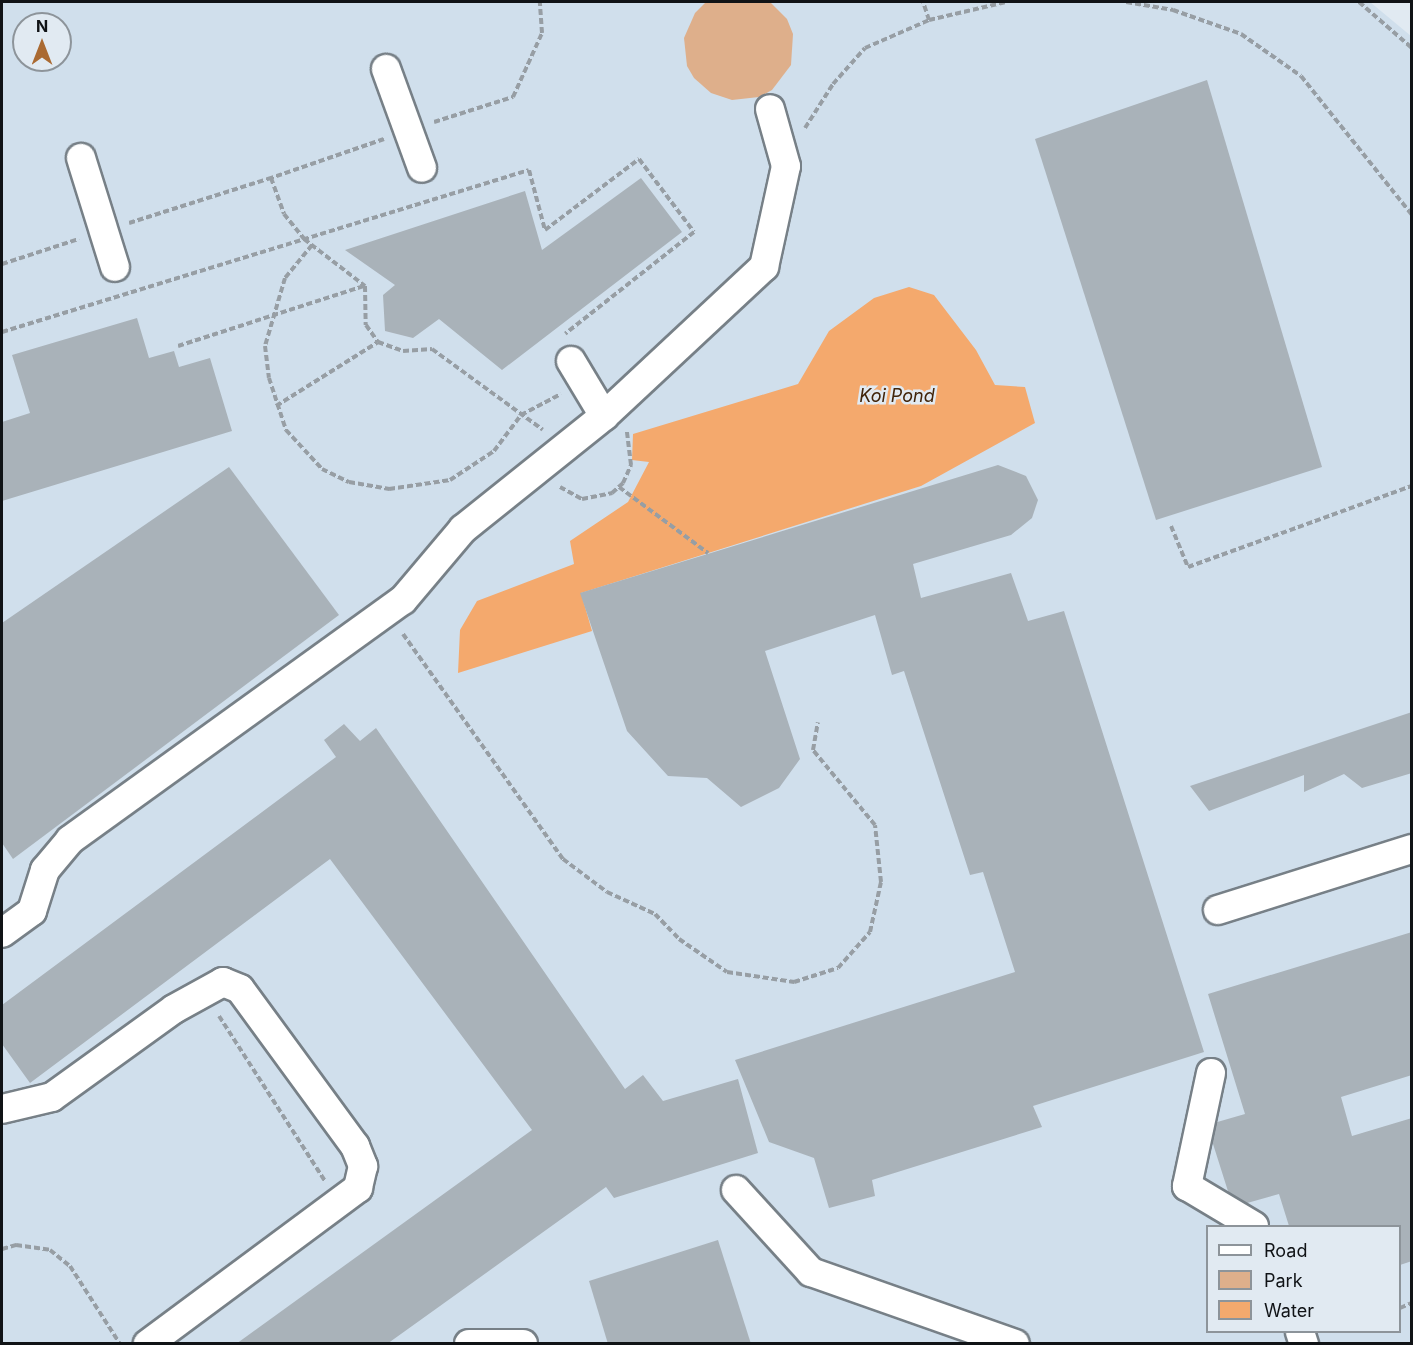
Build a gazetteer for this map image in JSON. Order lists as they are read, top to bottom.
{
  "water": ["Koi Pond"],
  "legend": ["Road", "Park", "Water"],
  "north": "top"
}
